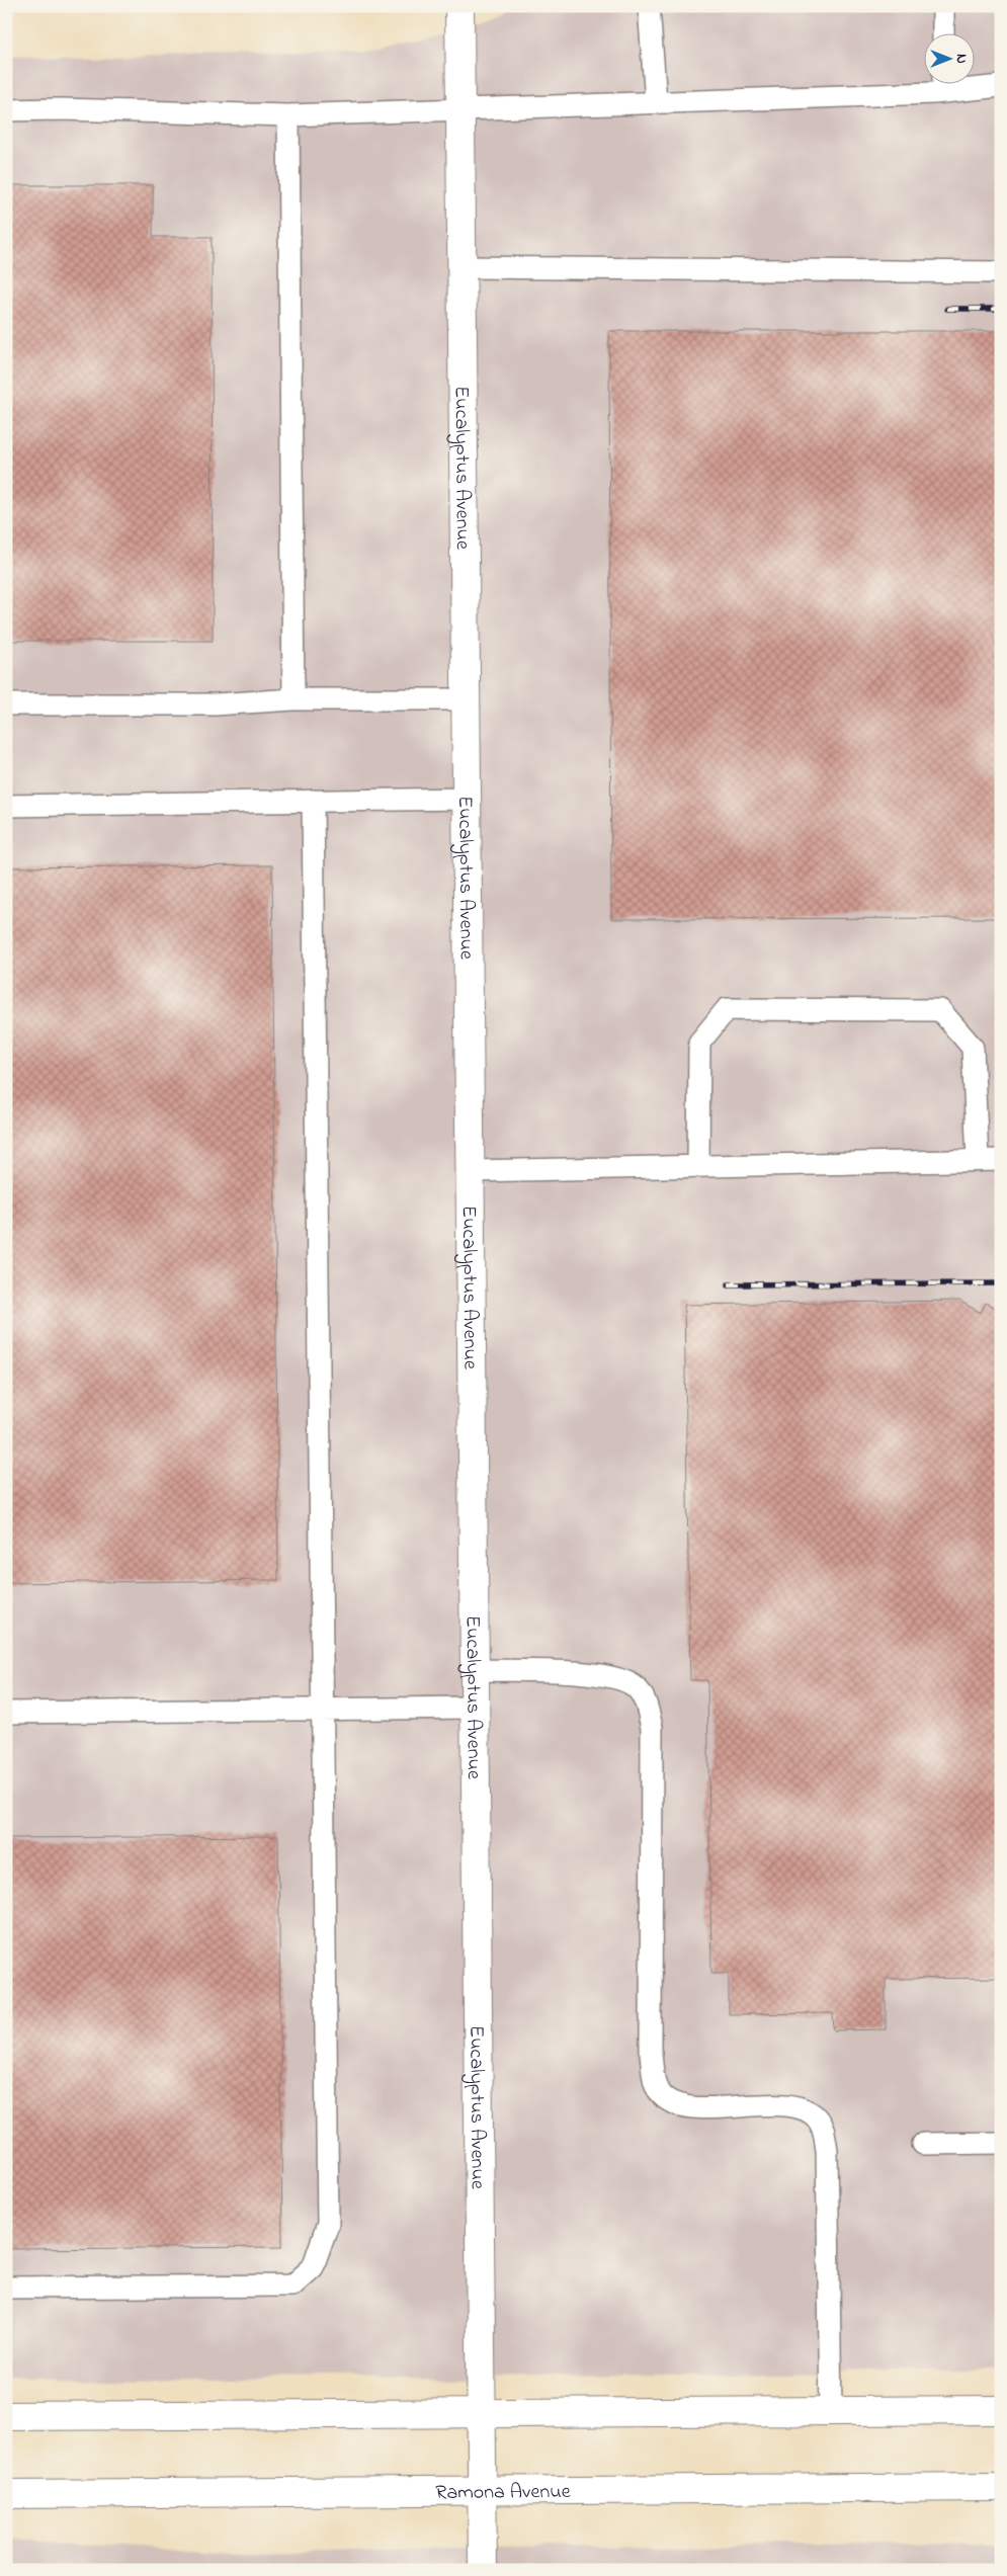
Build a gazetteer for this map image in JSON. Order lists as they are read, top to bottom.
{
  "streets": {
    "street": ["Eucalyptus Avenue", "Ramona Avenue"]
  },
  "crossings": [
    ["Eucalyptus Avenue", "Ramona Avenue"]
  ],
  "north": "right"
}
